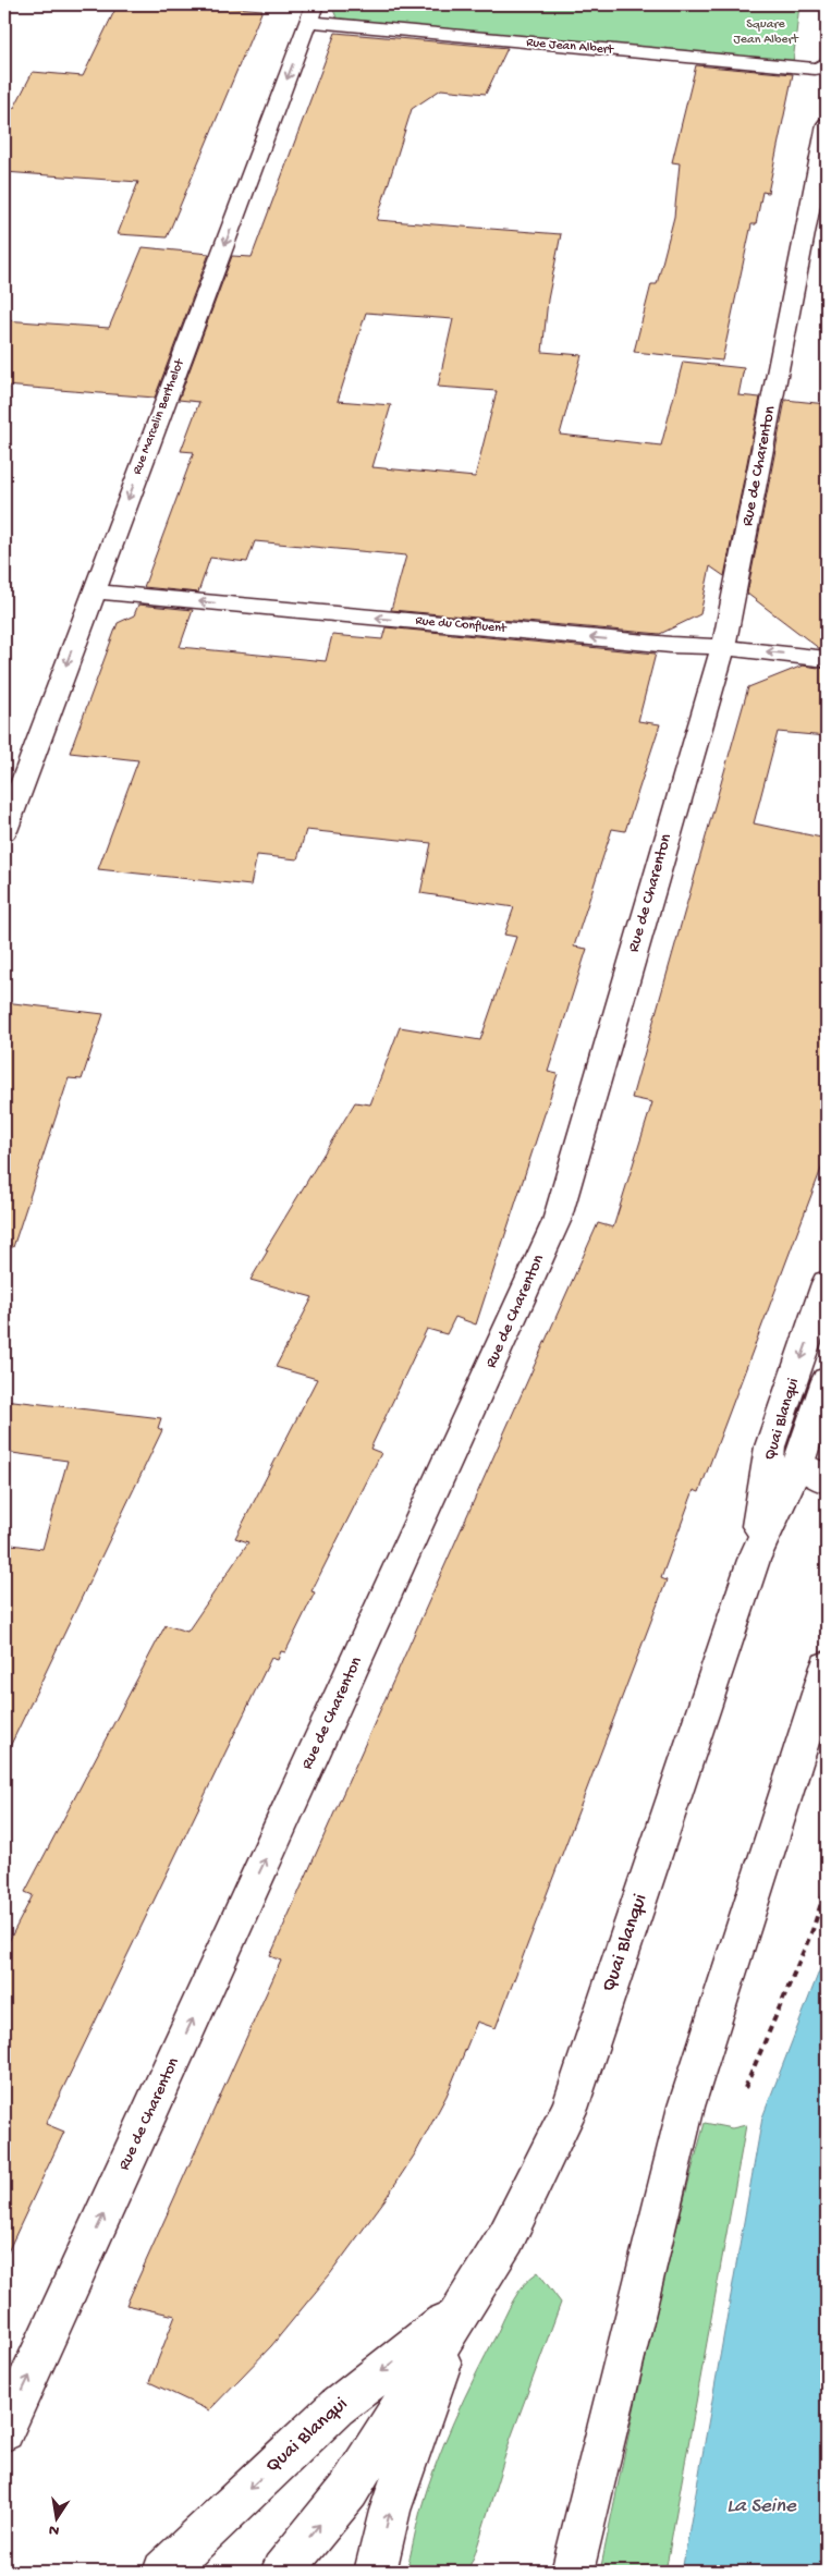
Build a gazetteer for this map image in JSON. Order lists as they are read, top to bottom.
{
  "streets": {
    "street": [
      "Rue Jean Albert",
      "Rue Marcelin Berthelot",
      "Rue de Charenton",
      "Rue du Confluent",
      "Quai Blanqui"
    ]
  },
  "crossings": [
    ["Rue Jean Albert", "Rue Marcelin Berthelot"],
    ["Rue Marcelin Berthelot", "Rue du Confluent"],
    ["Rue de Charenton", "Rue du Confluent"]
  ],
  "one_way": ["Rue Marcelin Berthelot", "Rue de Charenton", "Rue du Confluent"],
  "water": ["La Seine"],
  "parks": ["Square Jean Albert"],
  "north": "bottom"
}
